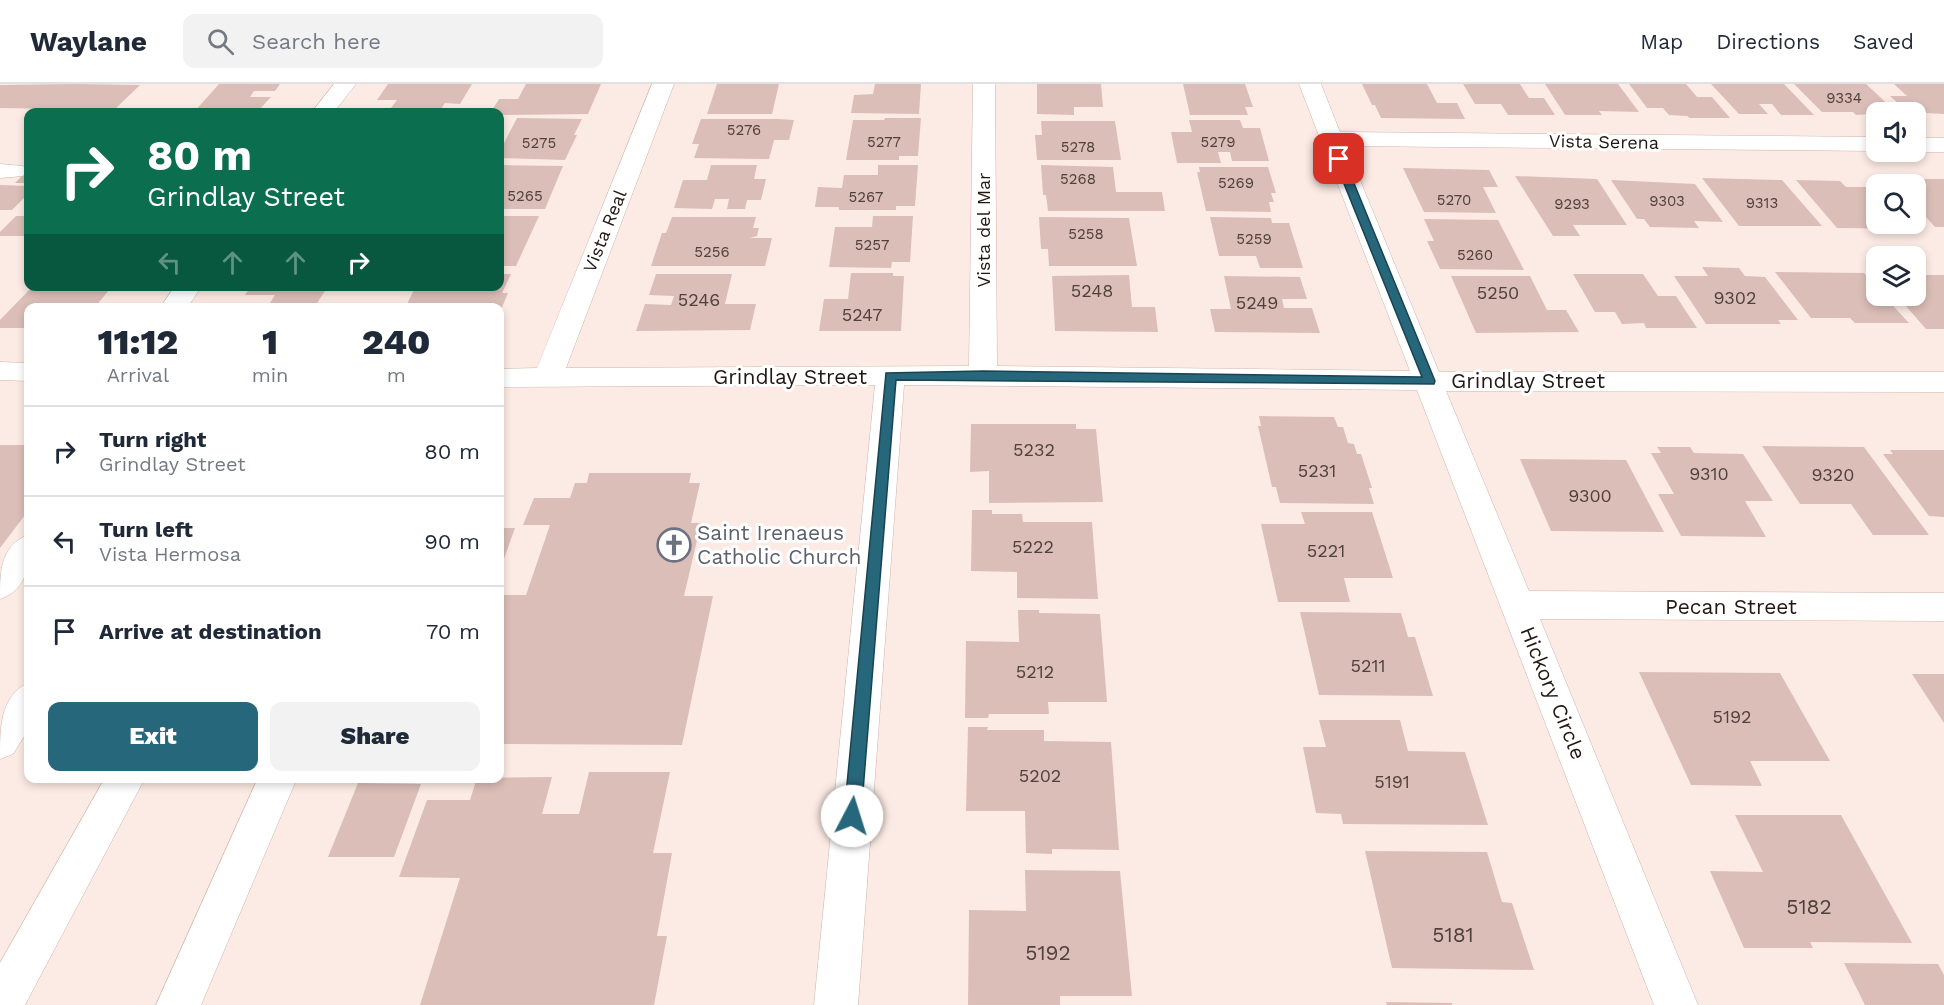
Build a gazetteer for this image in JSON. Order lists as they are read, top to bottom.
{
  "streets": {
    "street": [
      "Vista Serena",
      "Vista del Mar",
      "Vista Real",
      "Grindlay Street",
      "Pecan Street",
      "Hickory Circle"
    ]
  },
  "crossings": [
    ["Vista Serena", "Hickory Circle"],
    ["Vista del Mar", "Grindlay Street"],
    ["Vista Real", "Grindlay Street"],
    ["Grindlay Street", "Hickory Circle"],
    ["Pecan Street", "Hickory Circle"]
  ],
  "places": {
    "church": ["Saint Irenaeus Catholic Church"]
  },
  "house_numbers": [
    "9334",
    "5276",
    "5277",
    "5279",
    "5275",
    "5278",
    "5268",
    "5269",
    "5265",
    "5267",
    "5270",
    "9303",
    "9313",
    "9293",
    "5258",
    "5259",
    "5257",
    "5256",
    "5260",
    "5248",
    "5250",
    "9302",
    "5246",
    "5249",
    "5247",
    "5232",
    "5231",
    "9310",
    "9320",
    "9300",
    "5222",
    "5221",
    "5211",
    "5212",
    "5192",
    "5202",
    "5191",
    "5182",
    "5181",
    "5192"
  ],
  "page": {
    "header": "Waylane",
    "search": "Search here",
    "nav": ["Map", "Directions", "Saved"],
    "turn": ["80 m", "Grindlay Street"],
    "eta": [
      "11:12",
      "Arrival",
      "1",
      "min",
      "240",
      "m"
    ],
    "list": [
      {
        "name": "Turn right",
        "note": "Grindlay Street",
        "value": "80 m"
      },
      {
        "name": "Turn left",
        "note": "Vista Hermosa",
        "value": "90 m"
      },
      {
        "name": "Arrive at destination",
        "value": "70 m"
      }
    ],
    "buttons": ["Exit", "Share"]
  }
}
